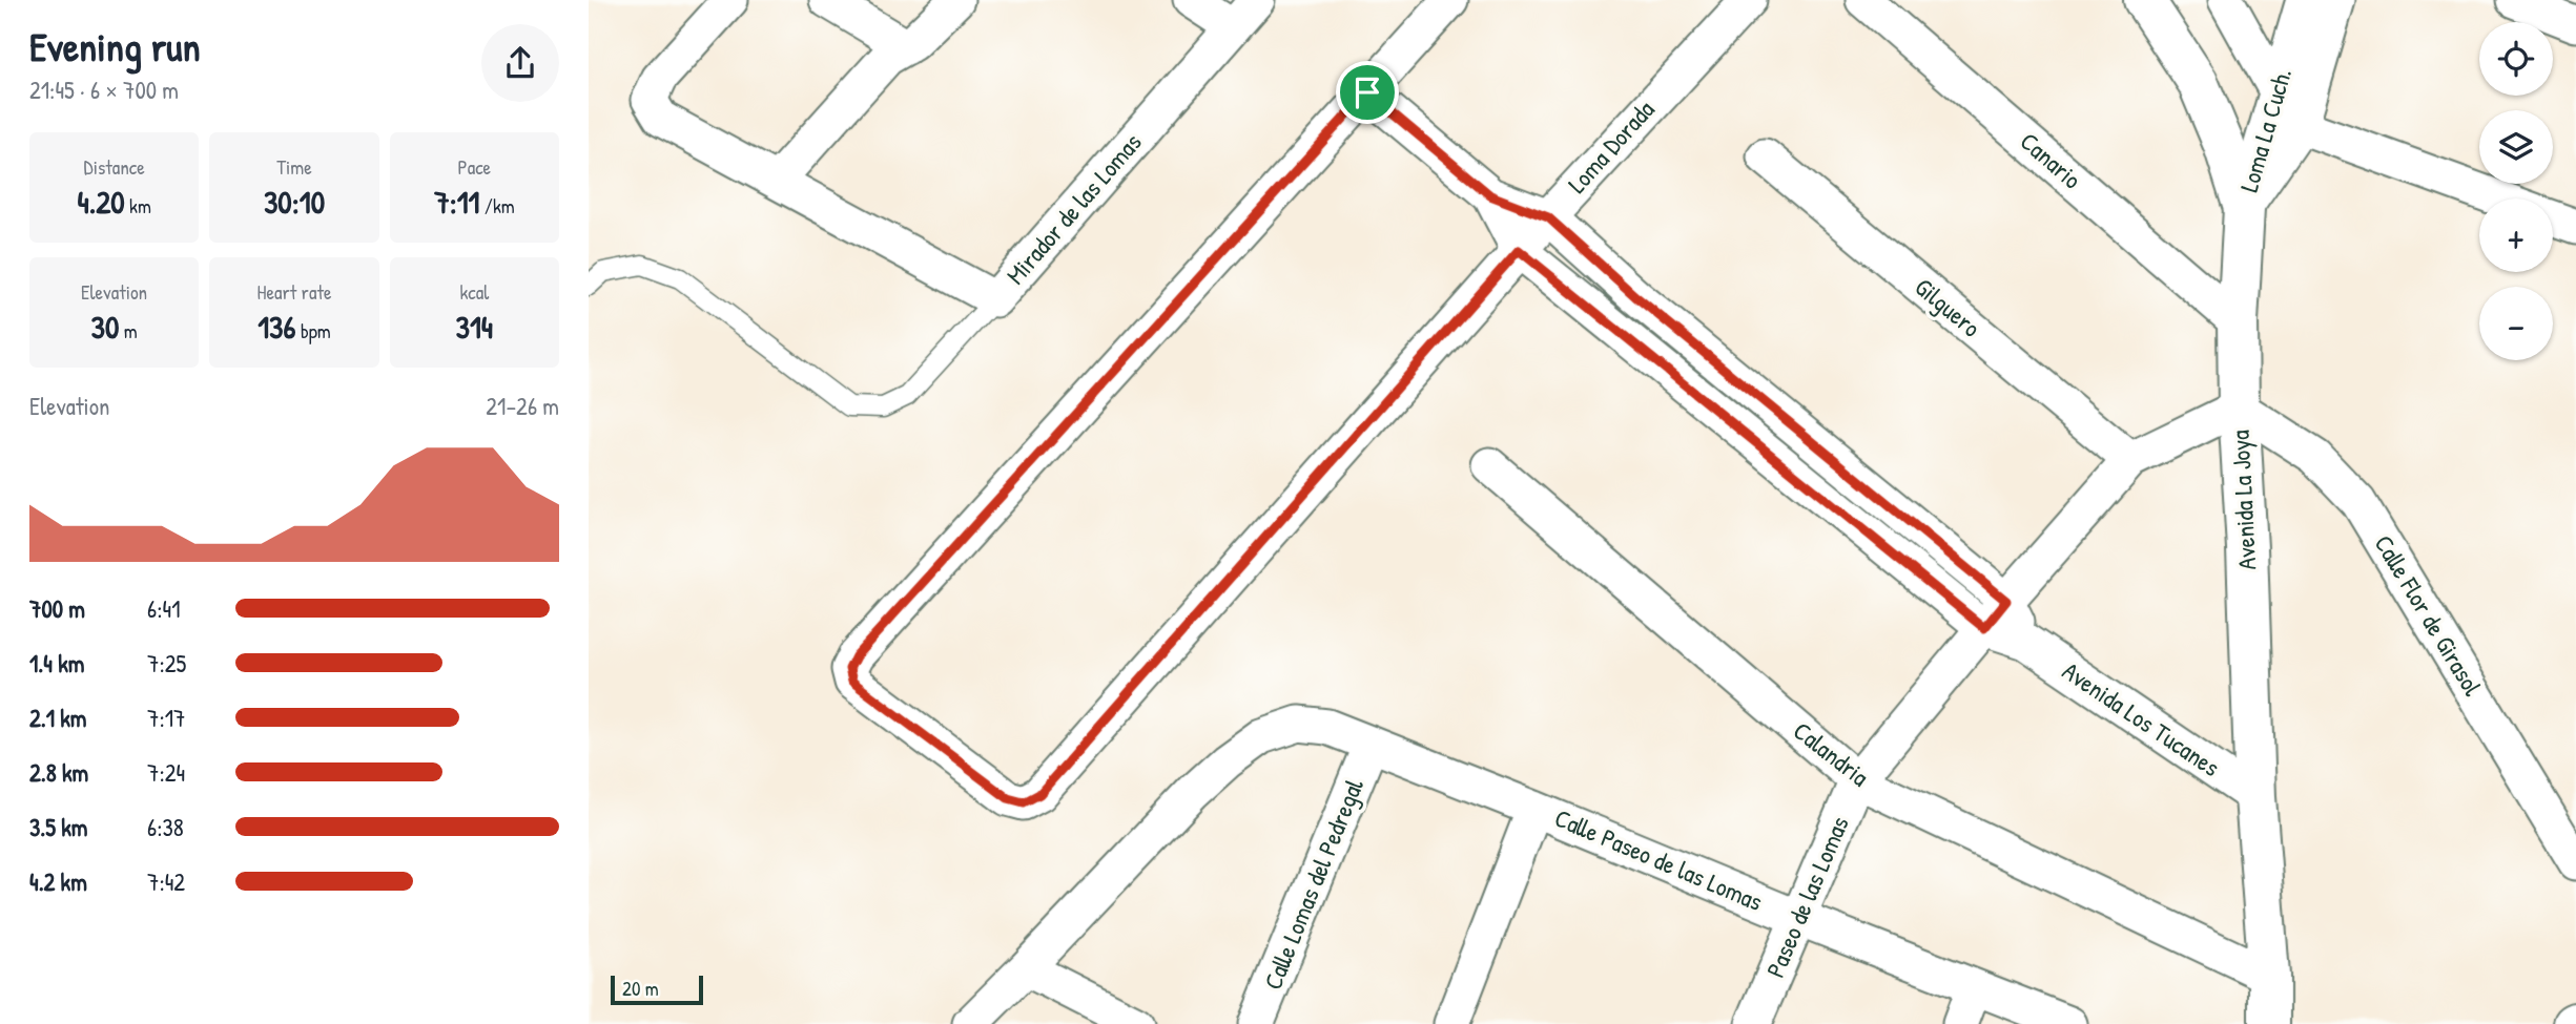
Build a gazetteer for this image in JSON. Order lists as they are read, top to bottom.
{
  "streets": {
    "main road": ["Avenida La Joya"],
    "street": [
      "Loma La Cuch.",
      "Loma Dorada",
      "Canario",
      "Mirador de las Lomas",
      "Gilguero",
      "Calle Flor de Girasol",
      "Avenida Los Tucanes",
      "Calandria",
      "Calle Paseo de las Lomas",
      "Calle Lomas del Pedregal",
      "Paseo de las Lomas"
    ]
  },
  "crossings": [
    ["Loma La Cuch.", "Avenida La Joya"],
    ["Loma Dorada", "Avenida Los Tucanes"],
    ["Canario", "Avenida La Joya"],
    ["Gilguero", "Paseo de las Lomas"],
    ["Avenida La Joya", "Calle Flor de Girasol"],
    ["Avenida La Joya", "Avenida Los Tucanes"],
    ["Avenida La Joya", "Calandria"],
    ["Avenida La Joya", "Paseo de las Lomas"],
    ["Calle Flor de Girasol", "Paseo de las Lomas"],
    ["Avenida Los Tucanes", "Paseo de las Lomas"],
    ["Calandria", "Paseo de las Lomas"],
    ["Calle Paseo de las Lomas", "Calle Lomas del Pedregal"],
    ["Calle Paseo de las Lomas", "Paseo de las Lomas"]
  ],
  "scale_bar": "20 m",
  "page": {
    "heading": ["Evening run", "21:45 · 6 × 700 m"],
    "map_buttons": ["+", "−"],
    "stats": [
      ["Distance", "4.20 km"],
      ["Time", "30:10"],
      ["Pace", "7:11 /km"],
      ["Elevation", "30 m"],
      ["Heart rate", "136 bpm"],
      ["kcal", "314"]
    ],
    "chart": ["Elevation", "21–26 m"],
    "list": [
      {
        "name": "700 m",
        "note": "6:41"
      },
      {
        "name": "1.4 km",
        "note": "7:25"
      },
      {
        "name": "2.1 km",
        "note": "7:17"
      },
      {
        "name": "2.8 km",
        "note": "7:24"
      },
      {
        "name": "3.5 km",
        "note": "6:38"
      },
      {
        "name": "4.2 km",
        "note": "7:42"
      }
    ],
    "scale": "20 m"
  }
}
